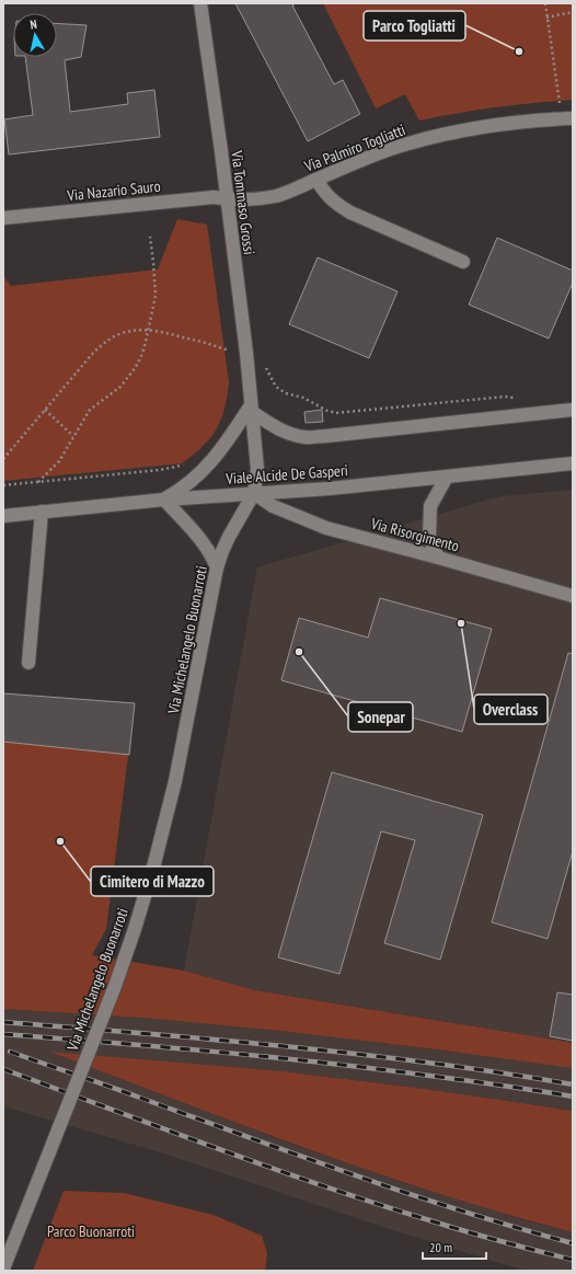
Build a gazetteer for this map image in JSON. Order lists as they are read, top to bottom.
{
  "streets": {
    "street": [
      "Via Palmiro Togliatti",
      "Via Nazario Sauro",
      "Via Tommaso Grossi",
      "Viale Alcide De Gasperi",
      "Via Risorgimento",
      "Via Michelangelo Buonarroti"
    ]
  },
  "crossings": [
    ["Via Palmiro Togliatti", "Via Nazario Sauro"],
    ["Via Palmiro Togliatti", "Via Tommaso Grossi"],
    ["Via Nazario Sauro", "Via Tommaso Grossi"],
    ["Via Tommaso Grossi", "Viale Alcide De Gasperi"],
    ["Via Tommaso Grossi", "Via Risorgimento"],
    ["Via Tommaso Grossi", "Via Michelangelo Buonarroti"],
    ["Viale Alcide De Gasperi", "Via Risorgimento"],
    ["Viale Alcide De Gasperi", "Via Michelangelo Buonarroti"],
    ["Via Risorgimento", "Via Michelangelo Buonarroti"]
  ],
  "parks": ["Parco Buonarroti"],
  "places": [
    "Parco Togliatti",
    "Overclass",
    "Sonepar",
    "Cimitero di Mazzo"
  ],
  "scale_bar": "20 m",
  "north": "top"
}
